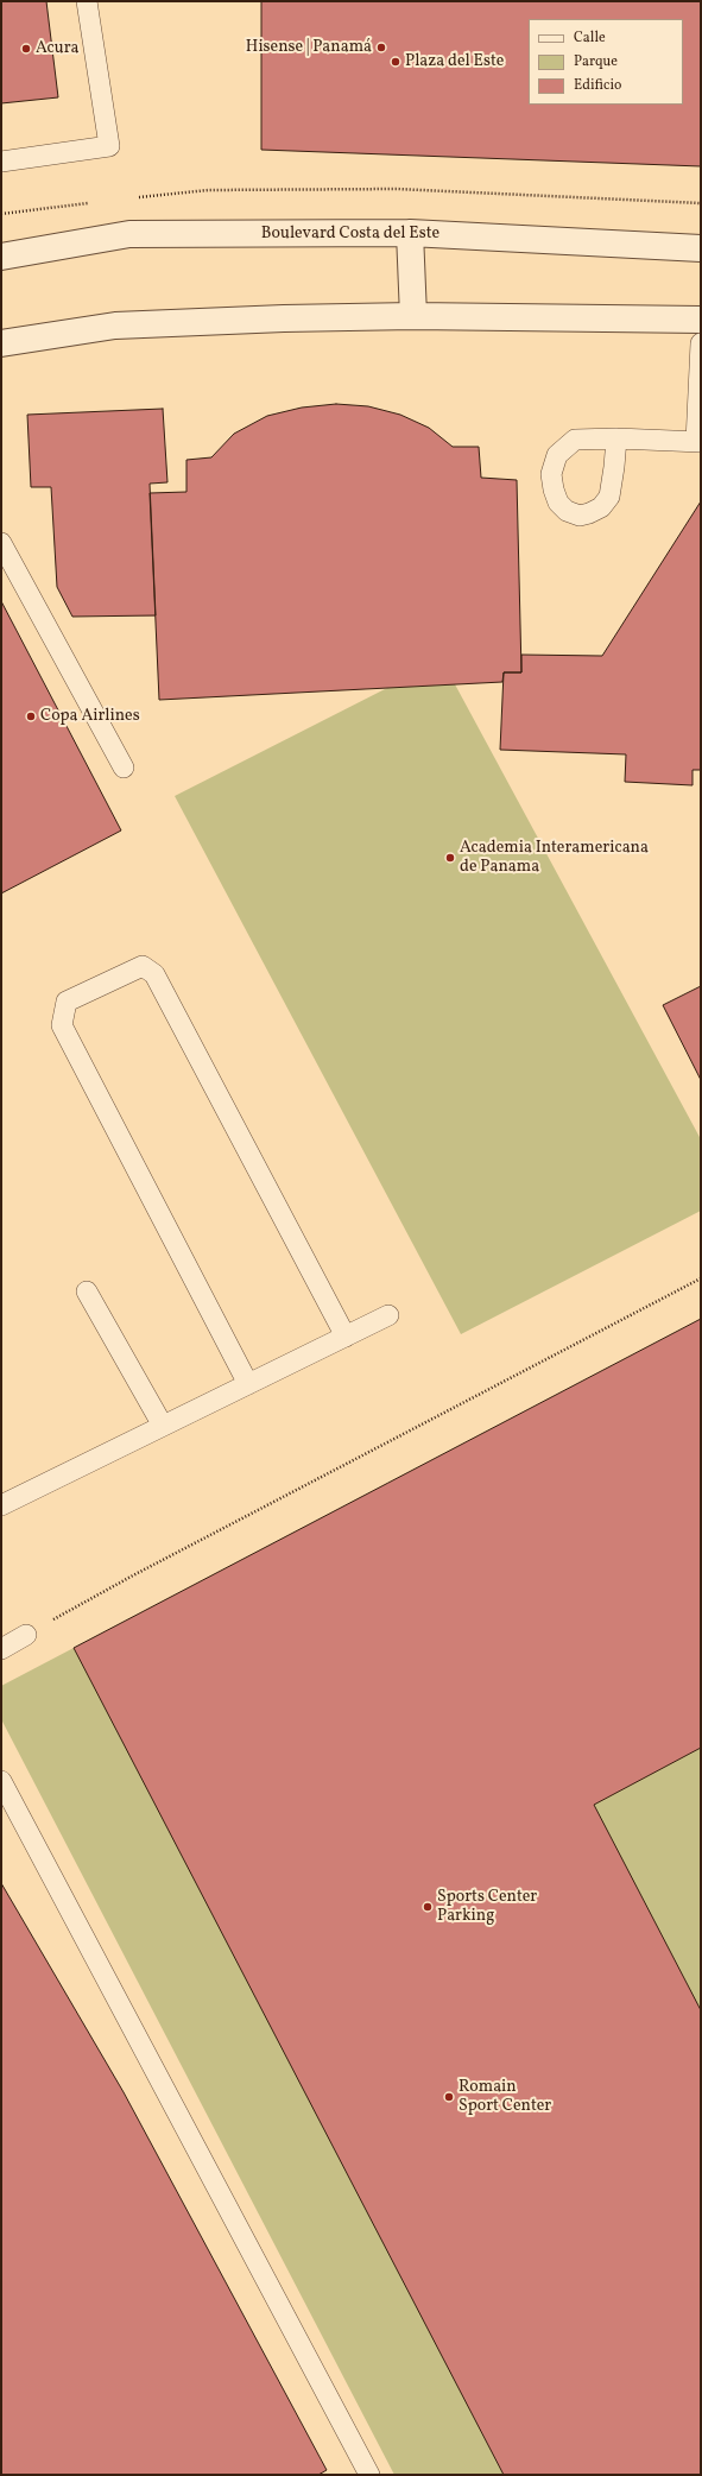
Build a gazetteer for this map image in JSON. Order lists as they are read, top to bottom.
{
  "streets": {
    "street": ["Boulevard Costa del Este"]
  },
  "places": [
    "Hisense | Panamá",
    "Acura",
    "Plaza del Este",
    "Copa Airlines",
    "Academia Interamericana de Panama",
    "Sports Center Parking",
    "Romain Sport Center"
  ],
  "legend": ["Calle", "Parque", "Edificio"]
}
